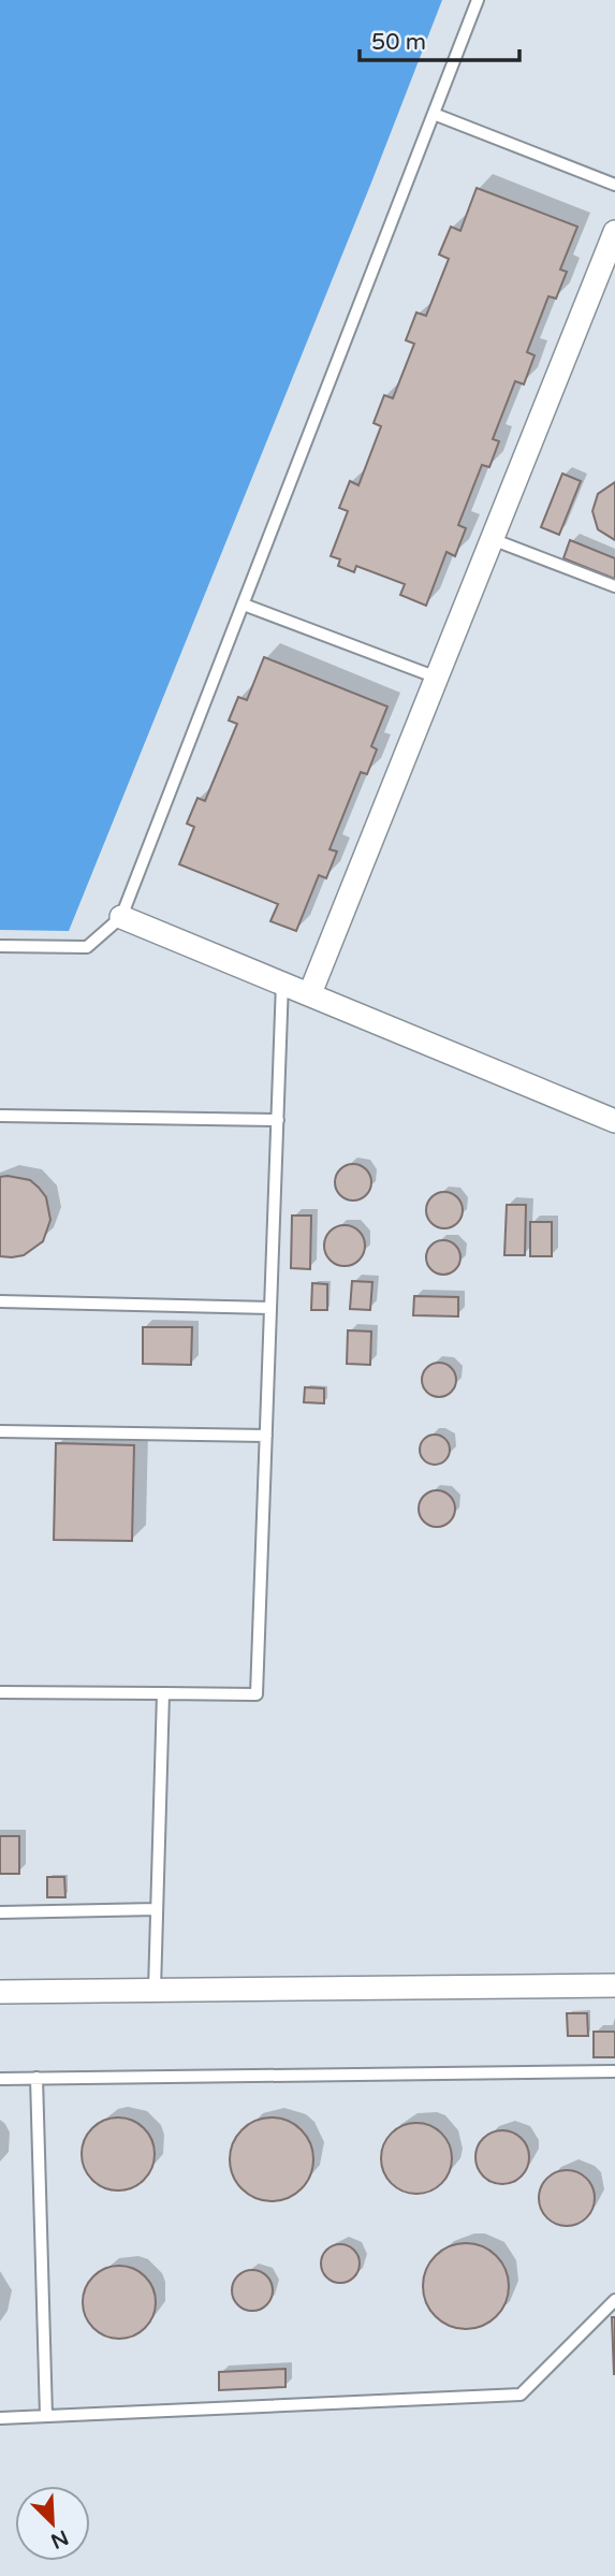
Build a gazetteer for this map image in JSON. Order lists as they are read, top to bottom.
{
  "scale_bar": "50 m",
  "north": "bottom right"
}
